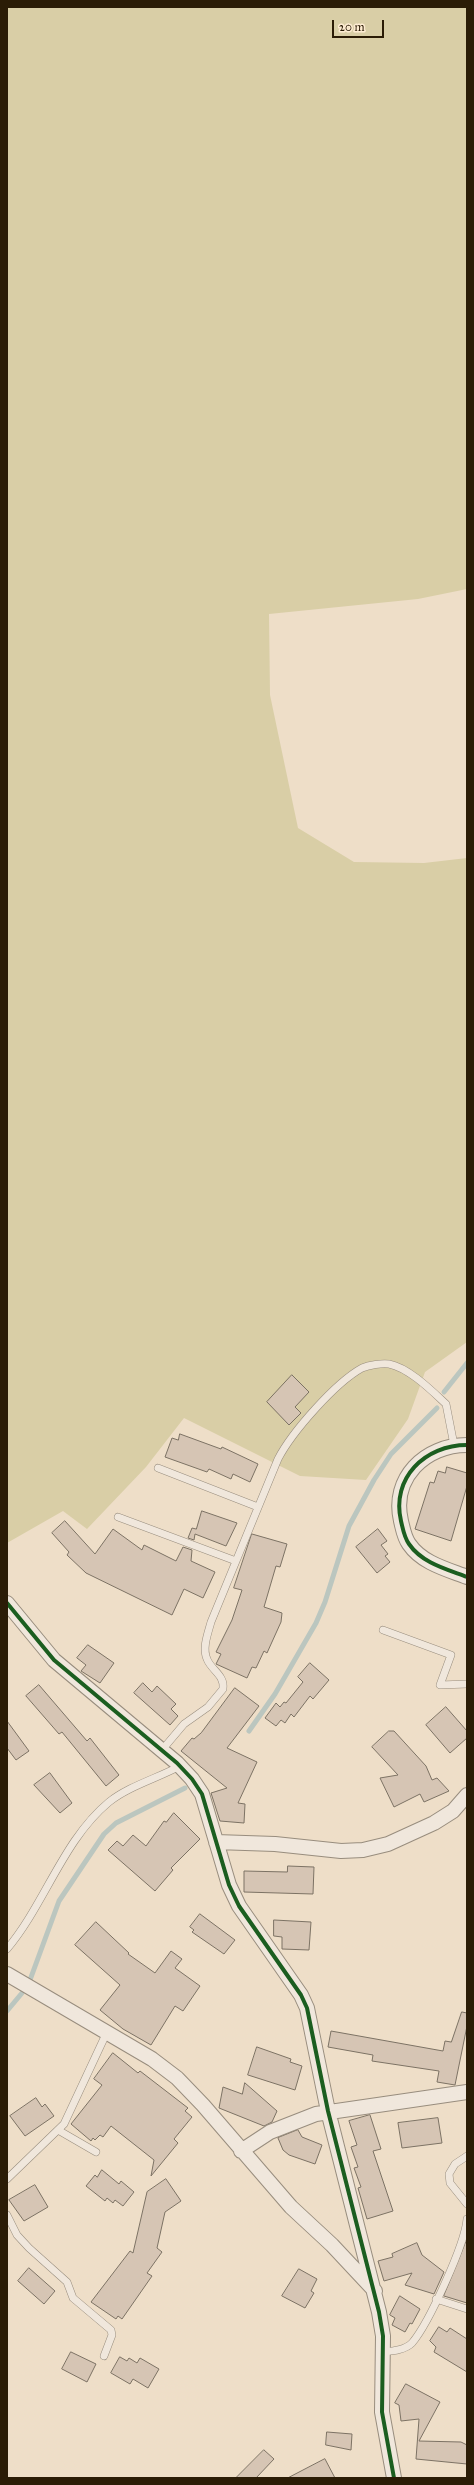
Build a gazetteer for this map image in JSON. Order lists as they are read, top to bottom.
{
  "scale_bar": "20 m"
}
